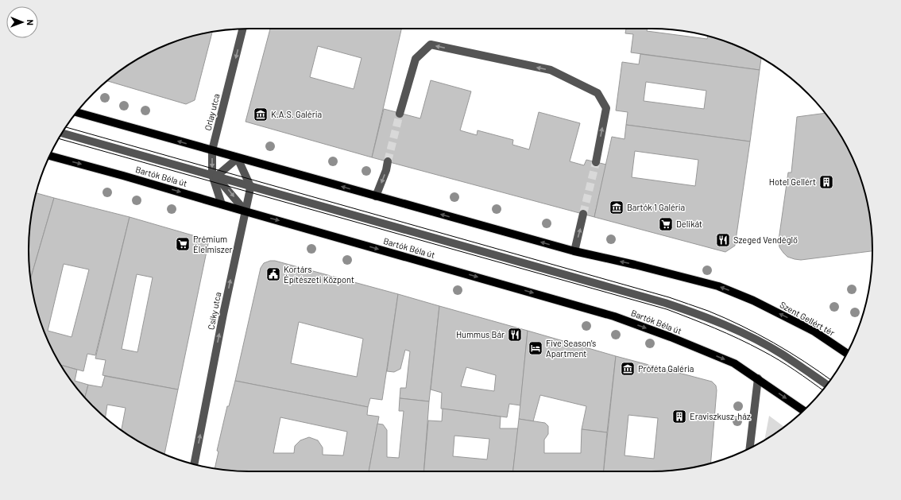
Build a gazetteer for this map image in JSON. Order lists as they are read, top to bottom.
{
  "streets": {
    "main road": ["Bartók Béla út", "Szent Gellért tér"],
    "street": ["Orlay utca", "Csíky utca"]
  },
  "crossings": [
    ["Orlay utca", "Bartók Béla út"],
    ["Bartók Béla út", "Csíky utca"]
  ],
  "one_way": ["Orlay utca", "Csíky utca", "Szent Gellért tér"],
  "places": {
    "museum": ["K.A.S. Galéria", "Bartók 1 Galéria", "Próféta Galéria"],
    "building": ["Hotel Gellért", "Eraviszkusz-ház"],
    "supermarket": ["Delikát", "Prémium Élelmiszer"],
    "restaurant": ["Szeged Vendéglő", "Hummus Bár"],
    "public building": ["Kortárs Építészeti Központ"],
    "hotel": ["Five Season's Apartment"]
  },
  "north": "right"
}
